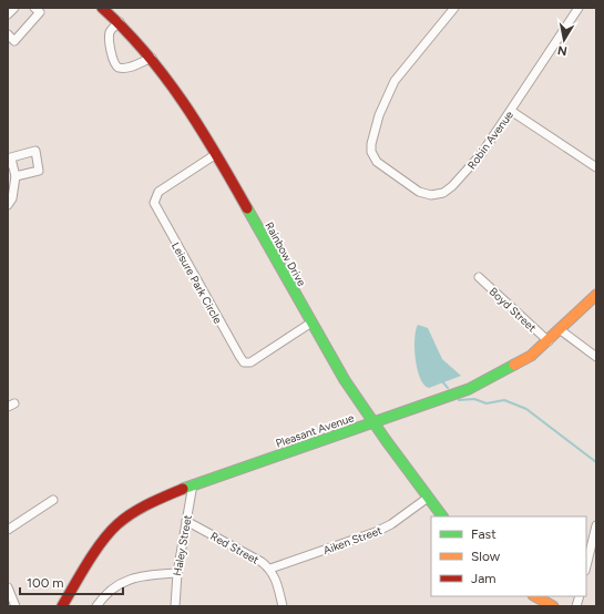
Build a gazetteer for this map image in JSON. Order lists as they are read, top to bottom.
{
  "streets": {
    "main road": ["Rainbow Drive", "Pleasant Avenue"],
    "street": [
      "Robin Avenue",
      "Leisure Park Circle",
      "Boyd Street",
      "Aiken Street",
      "Haley Street",
      "Red Street"
    ]
  },
  "crossings": [
    ["Rainbow Drive", "Leisure Park Circle"],
    ["Rainbow Drive", "Pleasant Avenue"],
    ["Rainbow Drive", "Aiken Street"],
    ["Boyd Street", "Pleasant Avenue"],
    ["Pleasant Avenue", "Haley Street"],
    ["Aiken Street", "Red Street"],
    ["Haley Street", "Red Street"]
  ],
  "legend": ["Fast", "Slow", "Jam"],
  "scale_bar": "100 m",
  "north": "bottom"
}
